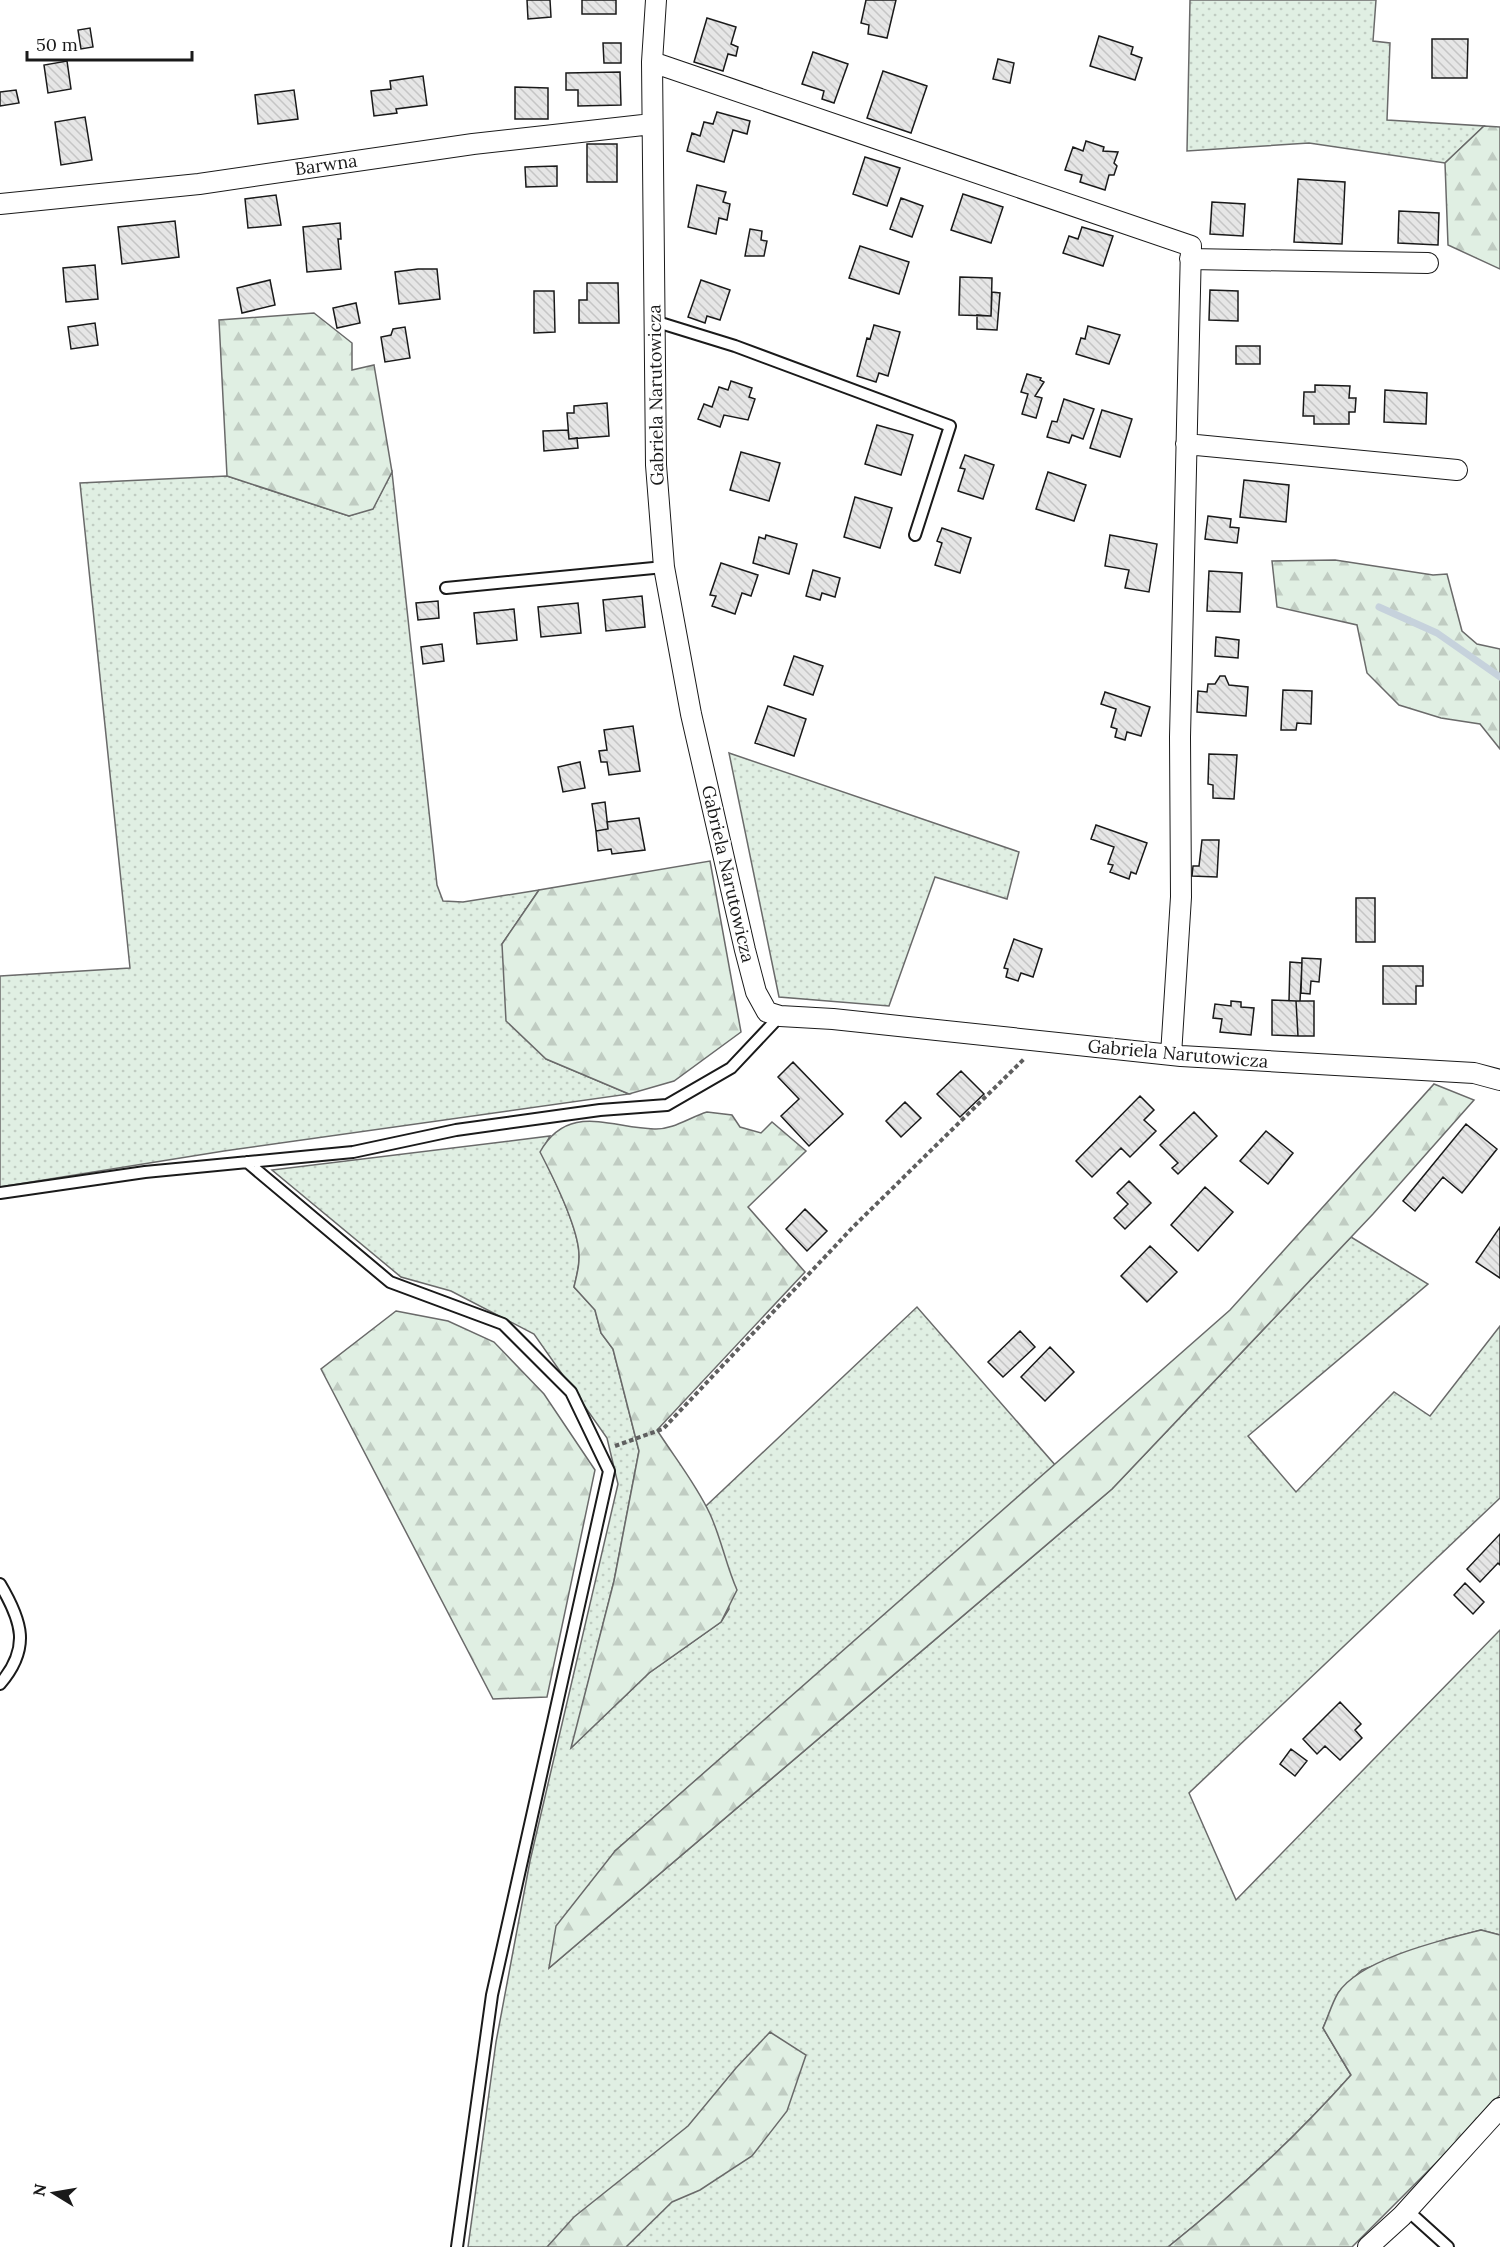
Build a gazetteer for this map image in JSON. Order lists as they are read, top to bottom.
{
  "streets": {
    "street": ["Barwna", "Gabriela Narutowicza"]
  },
  "crossings": [
    ["Barwna", "Gabriela Narutowicza"]
  ],
  "scale_bar": "50 m",
  "north": "left"
}
